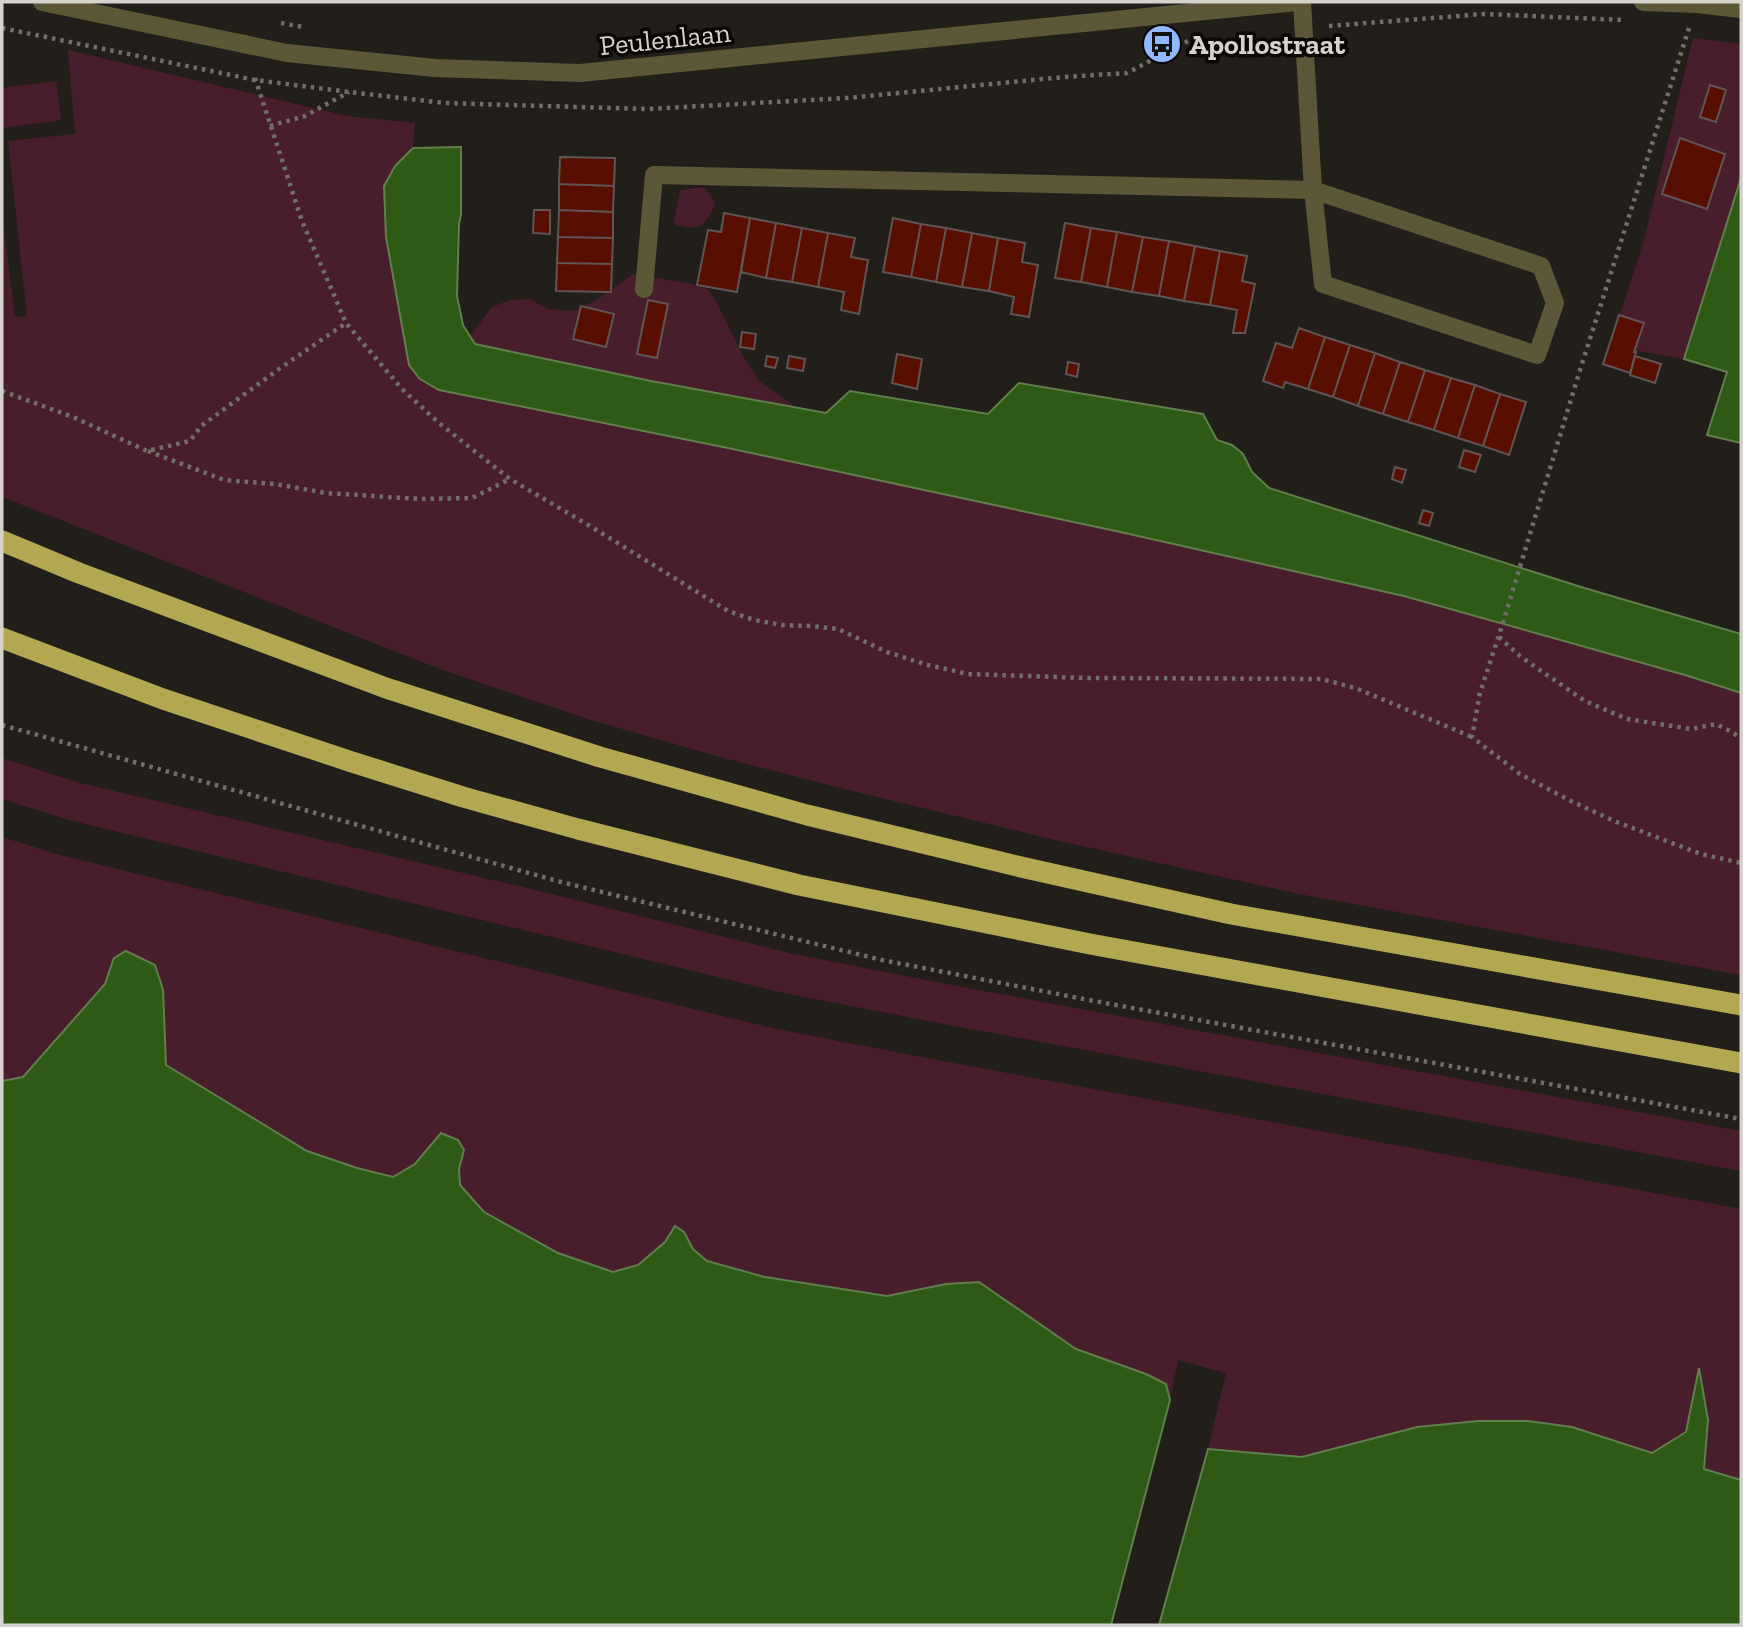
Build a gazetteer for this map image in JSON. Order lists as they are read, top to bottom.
{
  "streets": {
    "street": ["Peulenlaan"]
  },
  "places": {
    "bus stop": ["Apollostraat"]
  }
}
